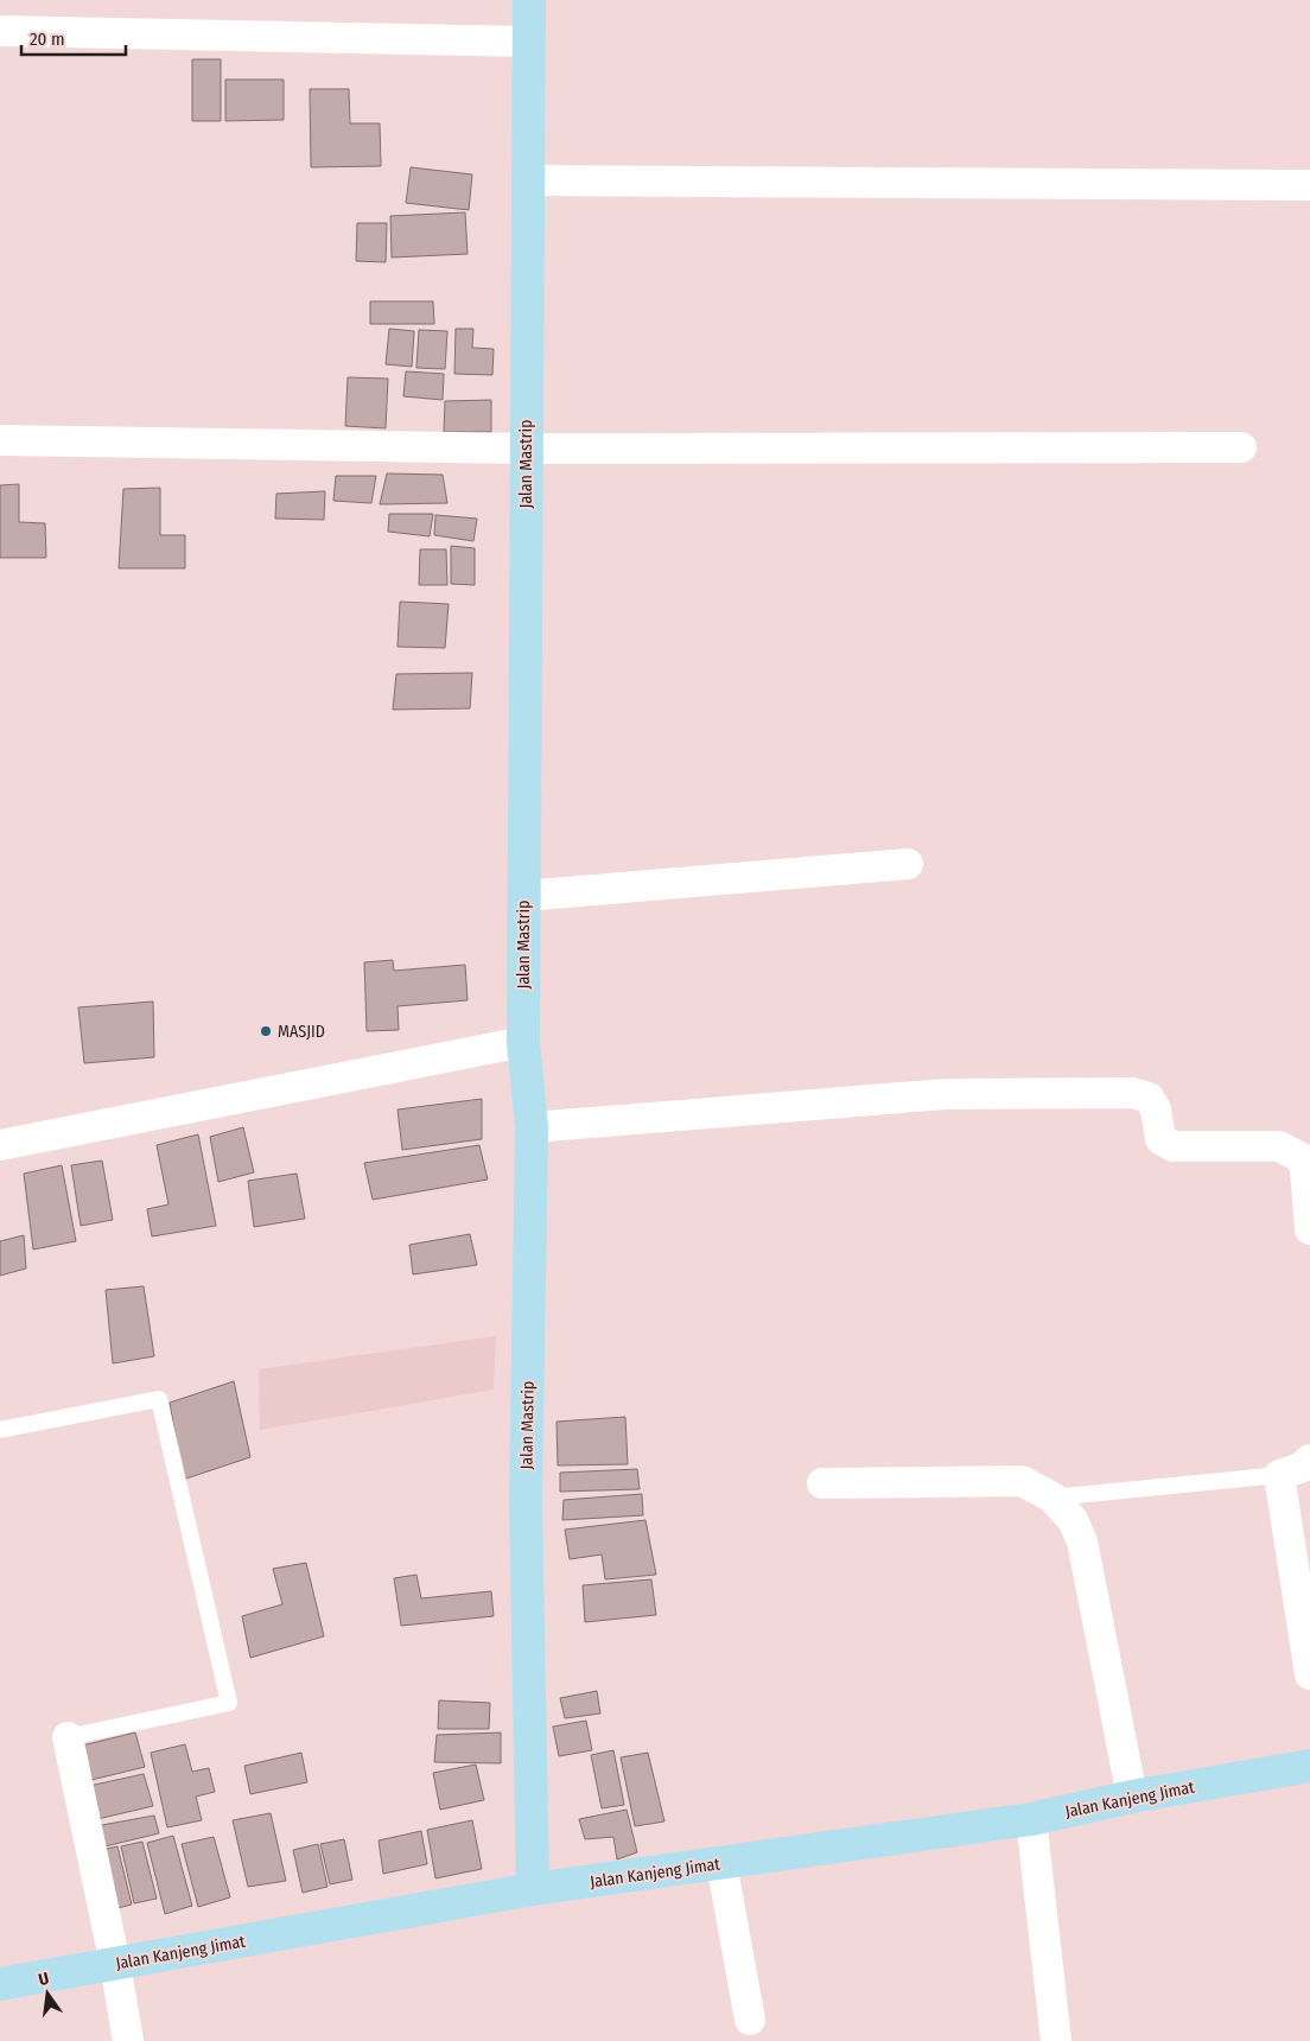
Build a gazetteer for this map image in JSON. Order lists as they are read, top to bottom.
{
  "streets": {
    "main road": ["Jalan Mastrip", "Jalan Kanjeng Jimat"]
  },
  "crossings": [
    ["Jalan Mastrip", "Jalan Kanjeng Jimat"]
  ],
  "places": ["MASJID"],
  "scale_bar": "20 m",
  "north": "top"
}
